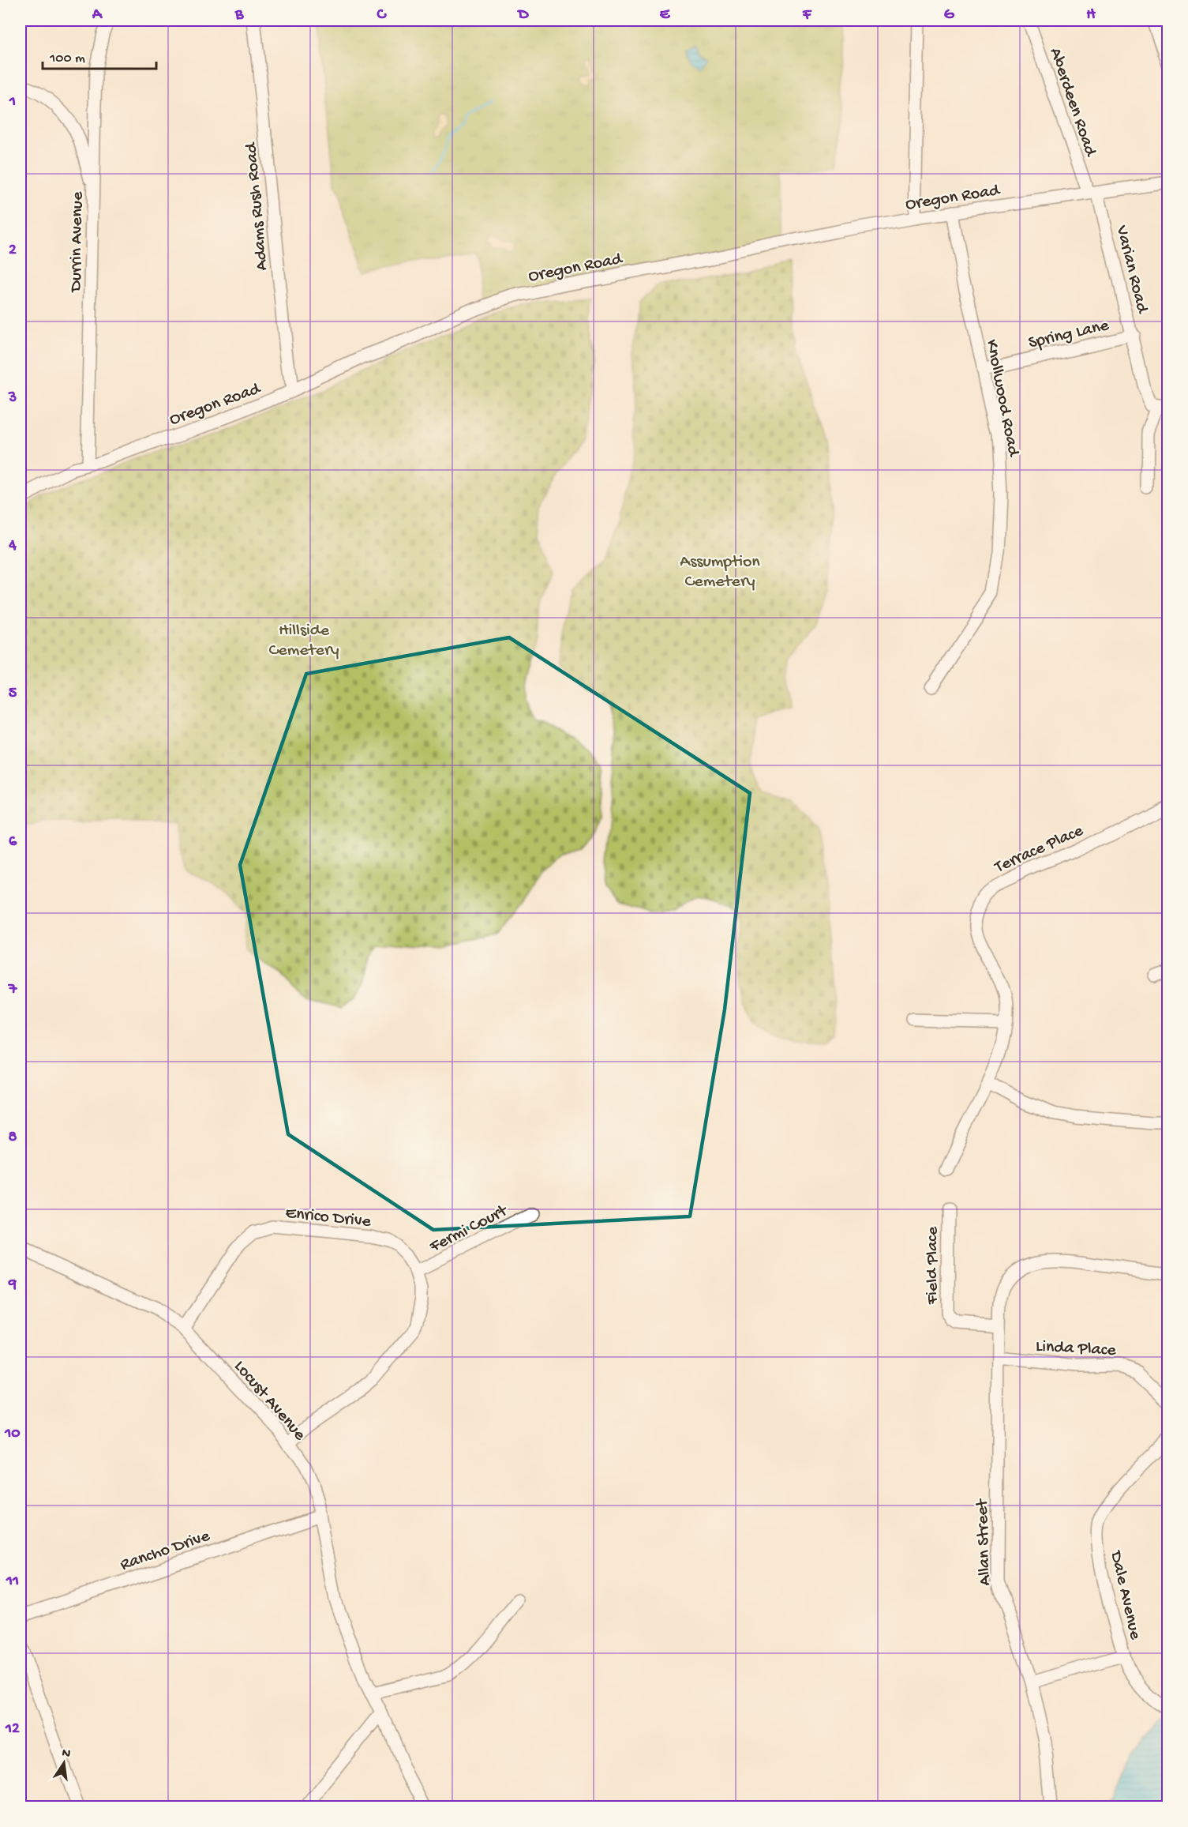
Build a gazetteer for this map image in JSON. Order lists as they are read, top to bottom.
{
  "streets": {
    "street": [
      "Aberdeen Road",
      "Oregon Road",
      "Adams Rush Road",
      "Durrin Avenue",
      "Varian Road",
      "Spring Lane",
      "Knollwood Road",
      "Terrace Place",
      "Enrico Drive",
      "Fermi Court",
      "Field Place",
      "Linda Place",
      "Locust Avenue",
      "Allan Street",
      "Rancho Drive",
      "Dale Avenue"
    ]
  },
  "crossings": [
    ["Aberdeen Road", "Oregon Road"],
    ["Aberdeen Road", "Varian Road"],
    ["Oregon Road", "Adams Rush Road"],
    ["Oregon Road", "Durrin Avenue"],
    ["Oregon Road", "Varian Road"],
    ["Oregon Road", "Knollwood Road"],
    ["Varian Road", "Spring Lane"],
    ["Spring Lane", "Knollwood Road"],
    ["Enrico Drive", "Fermi Court"],
    ["Enrico Drive", "Locust Avenue"],
    ["Field Place", "Allan Street"],
    ["Linda Place", "Allan Street"],
    ["Locust Avenue", "Rancho Drive"]
  ],
  "parks": ["Assumption Cemetery", "Hillside Cemetery"],
  "scale_bar": "100 m",
  "north": "top",
  "grid": {
    "columns": [
      "A",
      "B",
      "C",
      "D",
      "E",
      "F",
      "G",
      "H"
    ],
    "rows": [
      "1",
      "2",
      "3",
      "4",
      "5",
      "6",
      "7",
      "8",
      "9",
      "10",
      "11",
      "12"
    ]
  }
}
